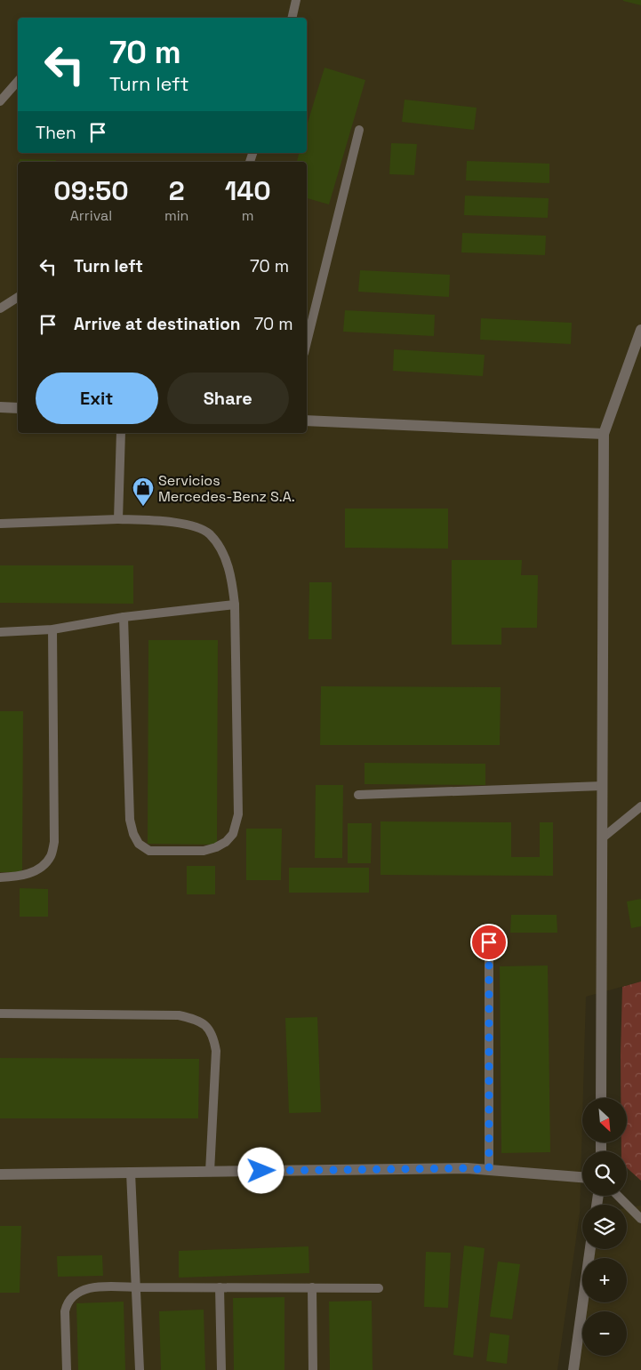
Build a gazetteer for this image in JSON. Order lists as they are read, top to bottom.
{
  "places": {
    "shop": ["Servicios Mercedes-Benz S.A."]
  },
  "north": "bottom right",
  "page": {
    "turn": ["70 m", "Turn left"],
    "then": "Then",
    "eta": [
      "09:50",
      "Arrival",
      "2",
      "min",
      "140",
      "m"
    ],
    "list": [
      {
        "name": "Turn left",
        "value": "70 m"
      },
      {
        "name": "Arrive at destination",
        "value": "70 m"
      }
    ],
    "buttons": ["Exit", "Share"],
    "map_buttons": ["+", "−"]
  }
}
